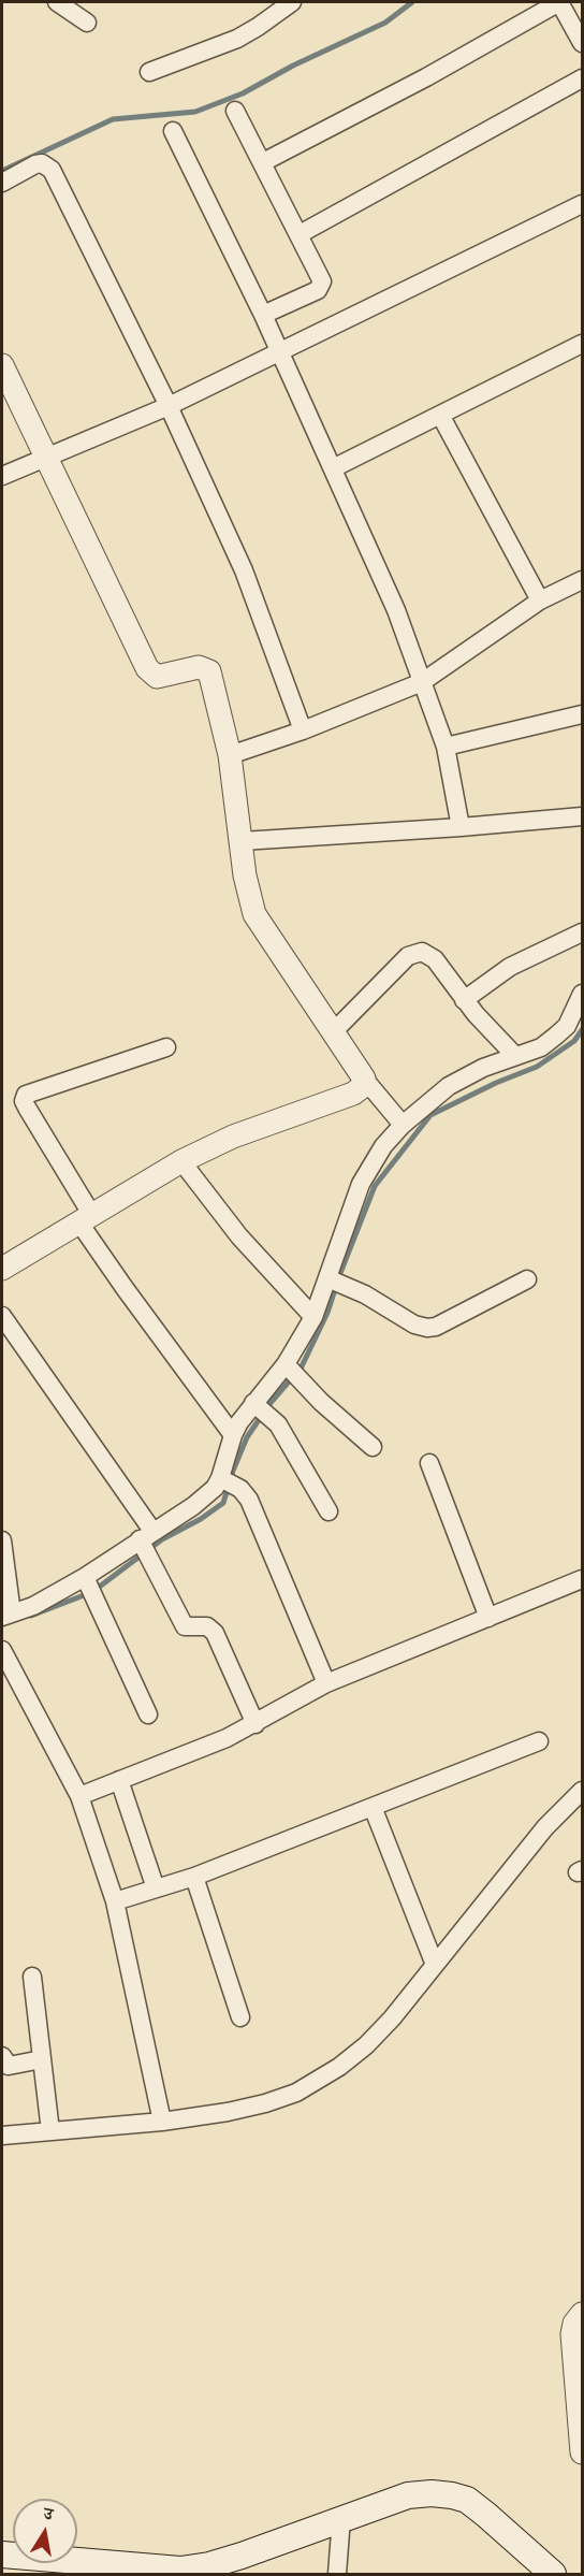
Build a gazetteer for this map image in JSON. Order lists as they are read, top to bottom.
{
  "north": "top"
}
